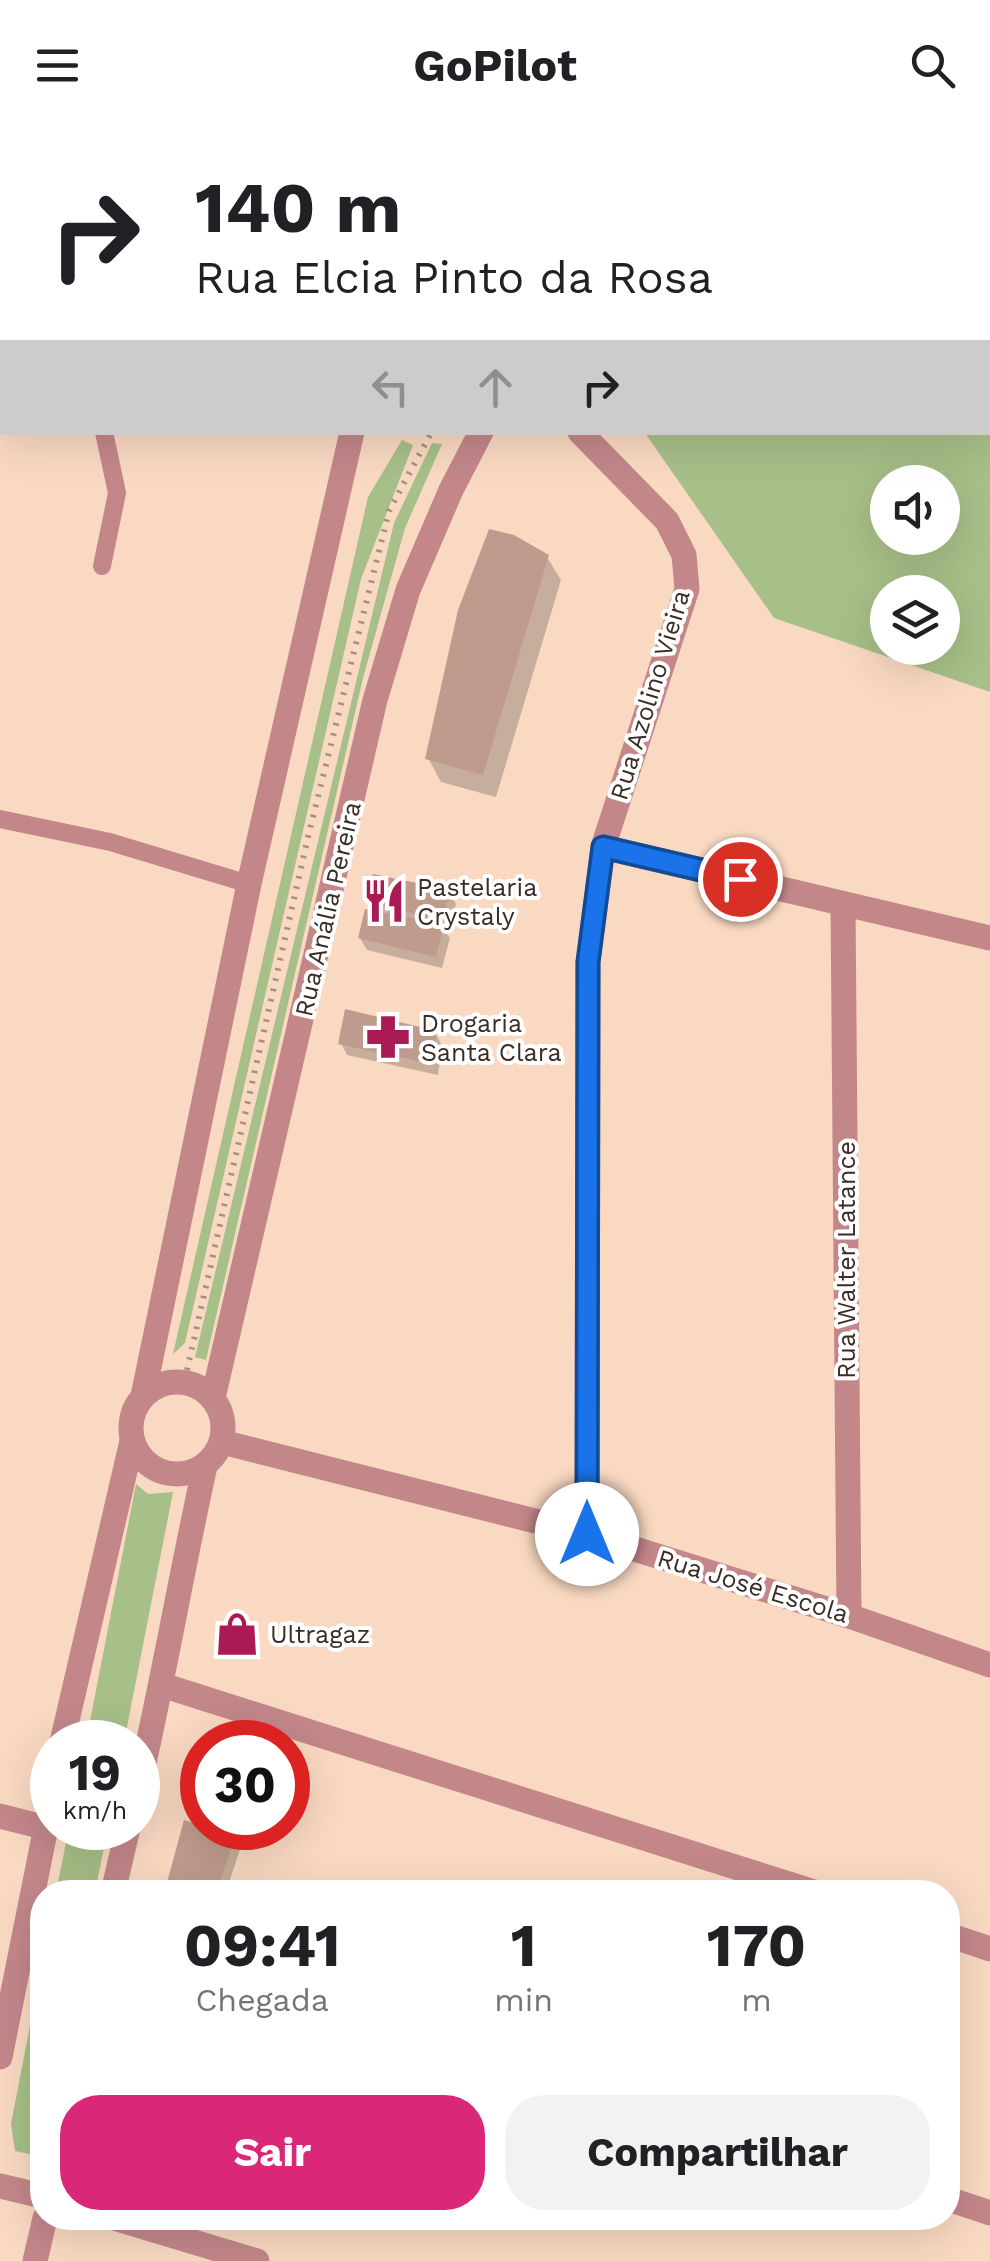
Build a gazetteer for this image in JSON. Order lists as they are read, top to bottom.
{
  "streets": {
    "street": [
      "Rua Azolino Vieira",
      "Rua Anália Pereira",
      "Rua Walter Latance",
      "Rua José Escola"
    ]
  },
  "crossings": [
    ["Rua Azolino Vieira", "Rua José Escola"],
    ["Rua Anália Pereira", "Rua José Escola"],
    ["Rua Walter Latance", "Rua José Escola"]
  ],
  "places": {
    "restaurant": ["Pastelaria Crystaly"],
    "pharmacy": ["Drogaria Santa Clara"],
    "shop": ["Ultragaz"]
  },
  "page": {
    "header": "GoPilot",
    "turn": ["140 m", "Rua Elcia Pinto da Rosa"],
    "speed": "19 km/h",
    "limit": "30",
    "eta": [
      "09:41",
      "Chegada",
      "1",
      "min",
      "170",
      "m"
    ],
    "buttons": ["Sair", "Compartilhar"]
  }
}
